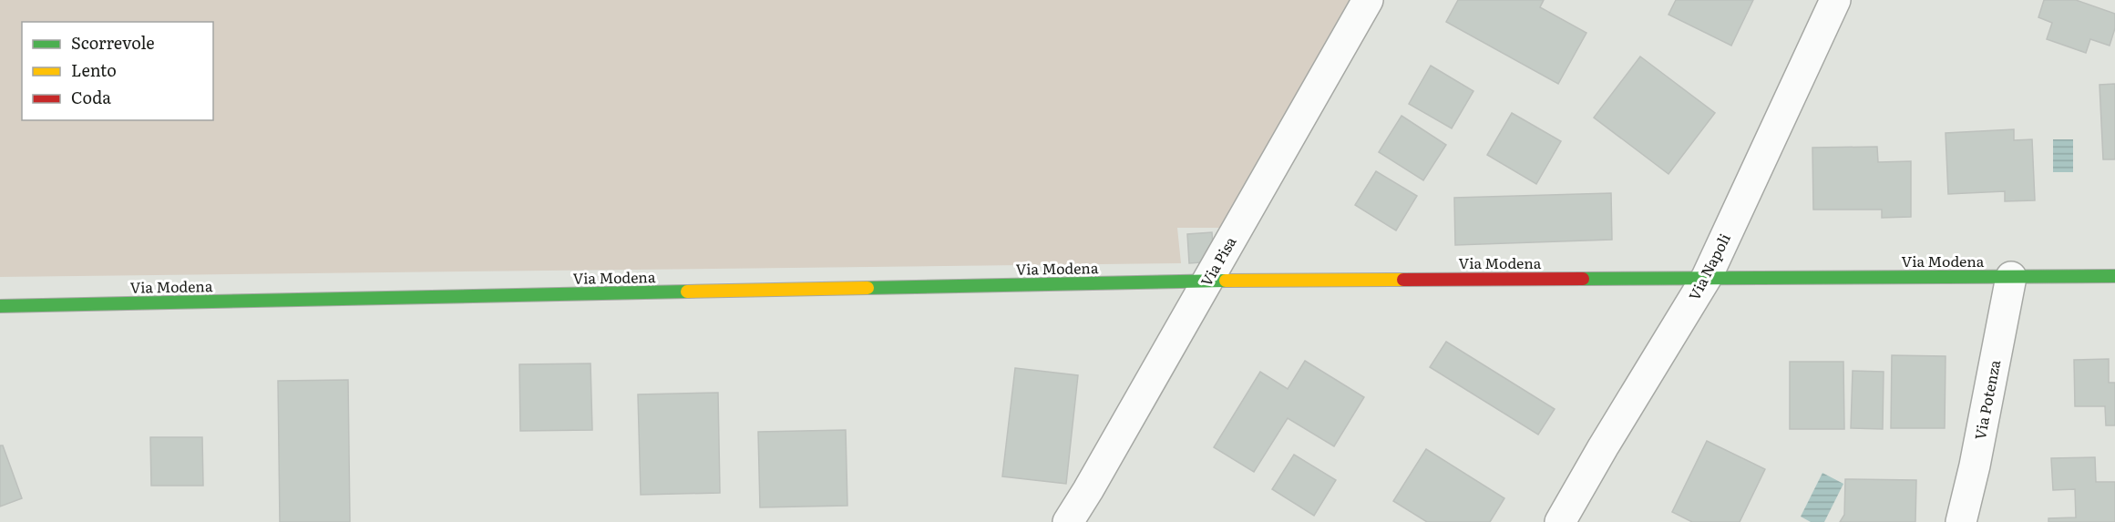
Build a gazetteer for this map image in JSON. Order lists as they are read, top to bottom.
{
  "streets": {
    "street": [
      "Via Pisa",
      "Via Modena",
      "Via Napoli",
      "Via Potenza"
    ]
  },
  "crossings": [
    ["Via Pisa", "Via Modena"],
    ["Via Modena", "Via Napoli"],
    ["Via Modena", "Via Potenza"]
  ],
  "legend": ["Scorrevole", "Lento", "Coda"]
}
